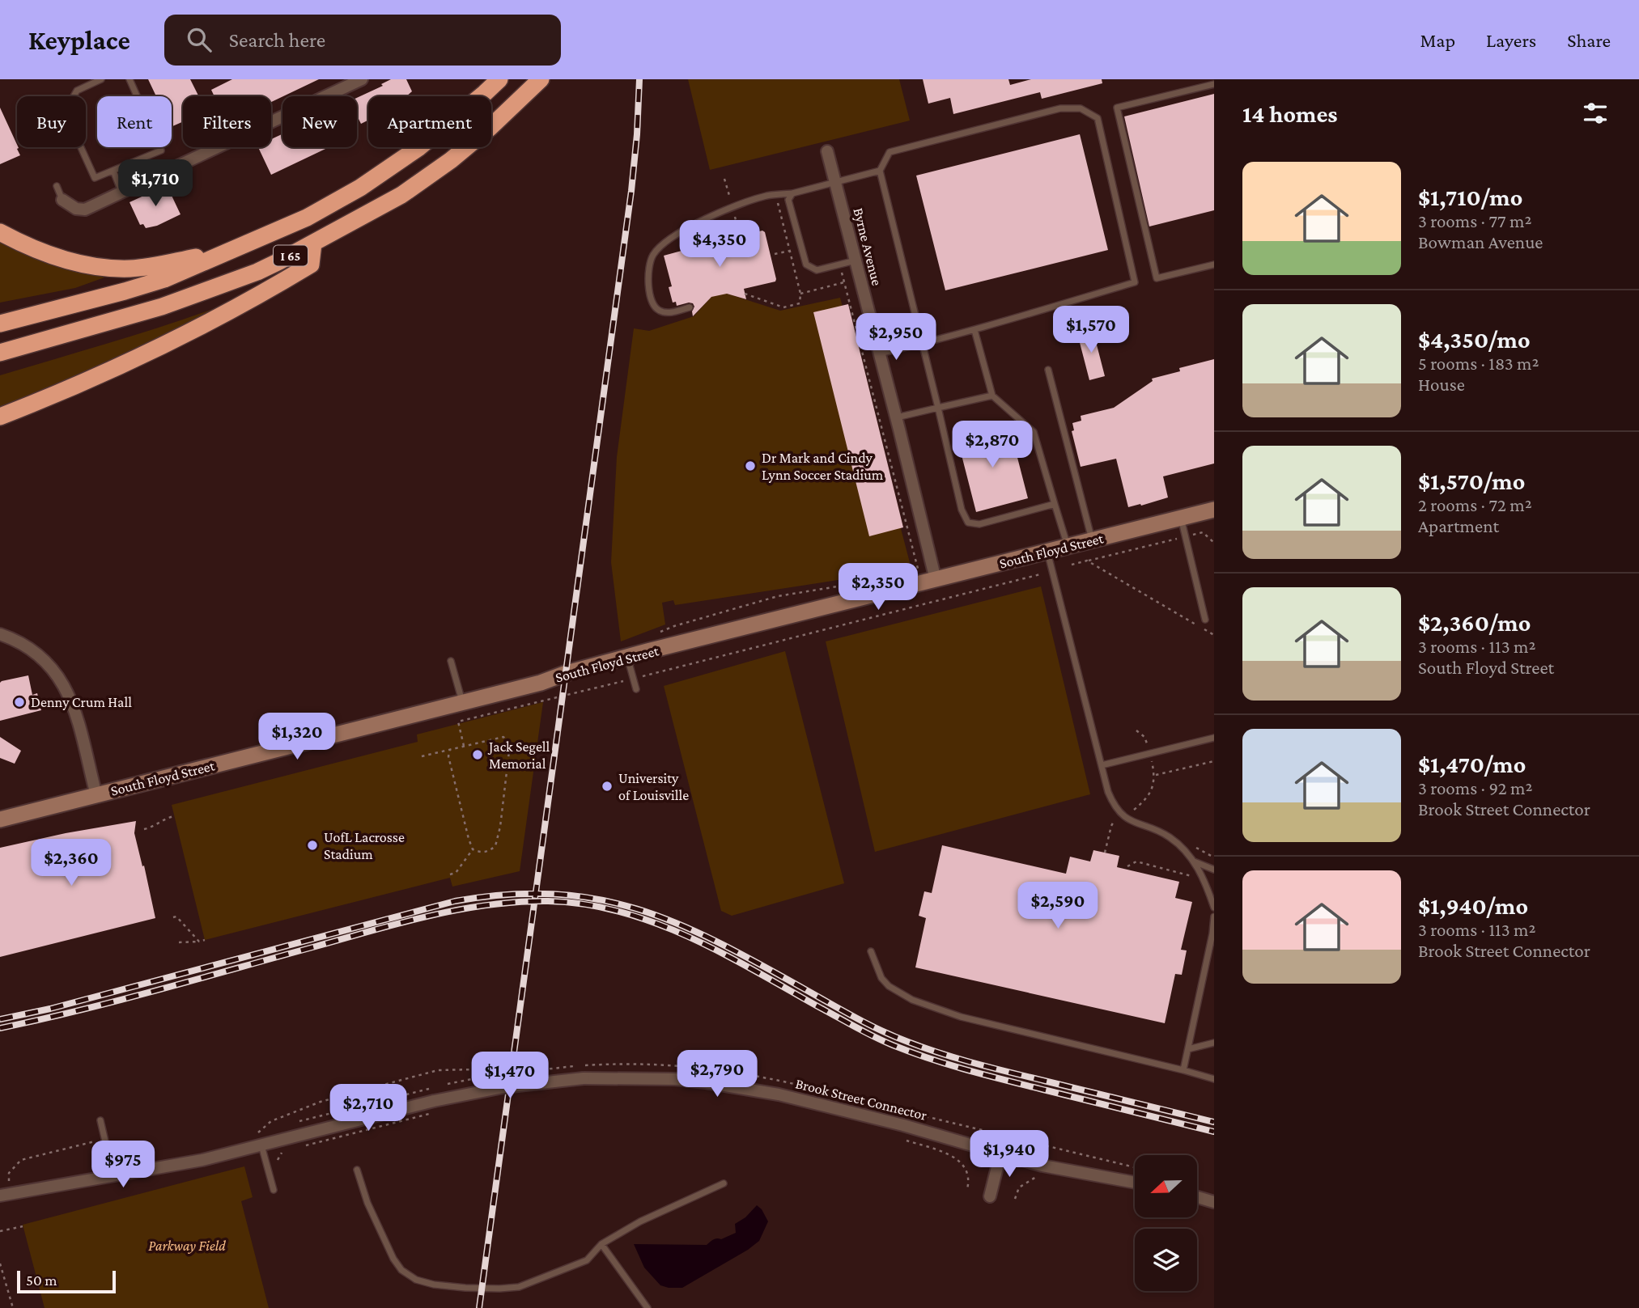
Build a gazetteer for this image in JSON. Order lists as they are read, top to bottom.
{
  "streets": {
    "highway": ["I 65"],
    "street": ["Byrne Avenue", "South Floyd Street", "Brook Street Connector"]
  },
  "crossings": [
    ["Byrne Avenue", "South Floyd Street"]
  ],
  "parks": ["Parkway Field"],
  "places": [
    "Dr Mark and Cindy Lynn Soccer Stadium",
    "Denny Crum Hall",
    "Jack Segell Memorial",
    "University of Louisville",
    "UofL Lacrosse Stadium"
  ],
  "scale_bar": "50 m",
  "north": "left",
  "page": {
    "header": "Keyplace",
    "search": "Search here",
    "nav": ["Map", "Layers", "Share"],
    "heading": "14 homes",
    "chip": [
      "Buy",
      "Rent",
      "Filters",
      "New",
      "Apartment"
    ],
    "list": [
      {
        "name": "$1,710/mo",
        "note": "3 rooms · 77 m² · Bowman Avenue"
      },
      {
        "name": "$4,350/mo",
        "note": "5 rooms · 183 m² · House"
      },
      {
        "name": "$1,570/mo",
        "note": "2 rooms · 72 m² · Apartment"
      },
      {
        "name": "$2,360/mo",
        "note": "3 rooms · 113 m² · South Floyd Street"
      },
      {
        "name": "$1,470/mo",
        "note": "3 rooms · 92 m² · Brook Street Connector"
      },
      {
        "name": "$1,940/mo",
        "note": "3 rooms · 113 m² · Brook Street Connector"
      }
    ],
    "price": [
      "$1,710",
      "$4,350",
      "$1,570",
      "$2,950",
      "$2,870",
      "$2,350",
      "$1,320",
      "$2,360",
      "$2,590",
      "$2,790",
      "$1,470",
      "$2,710",
      "$1,940",
      "$975"
    ],
    "scale": "50 m"
  }
}
